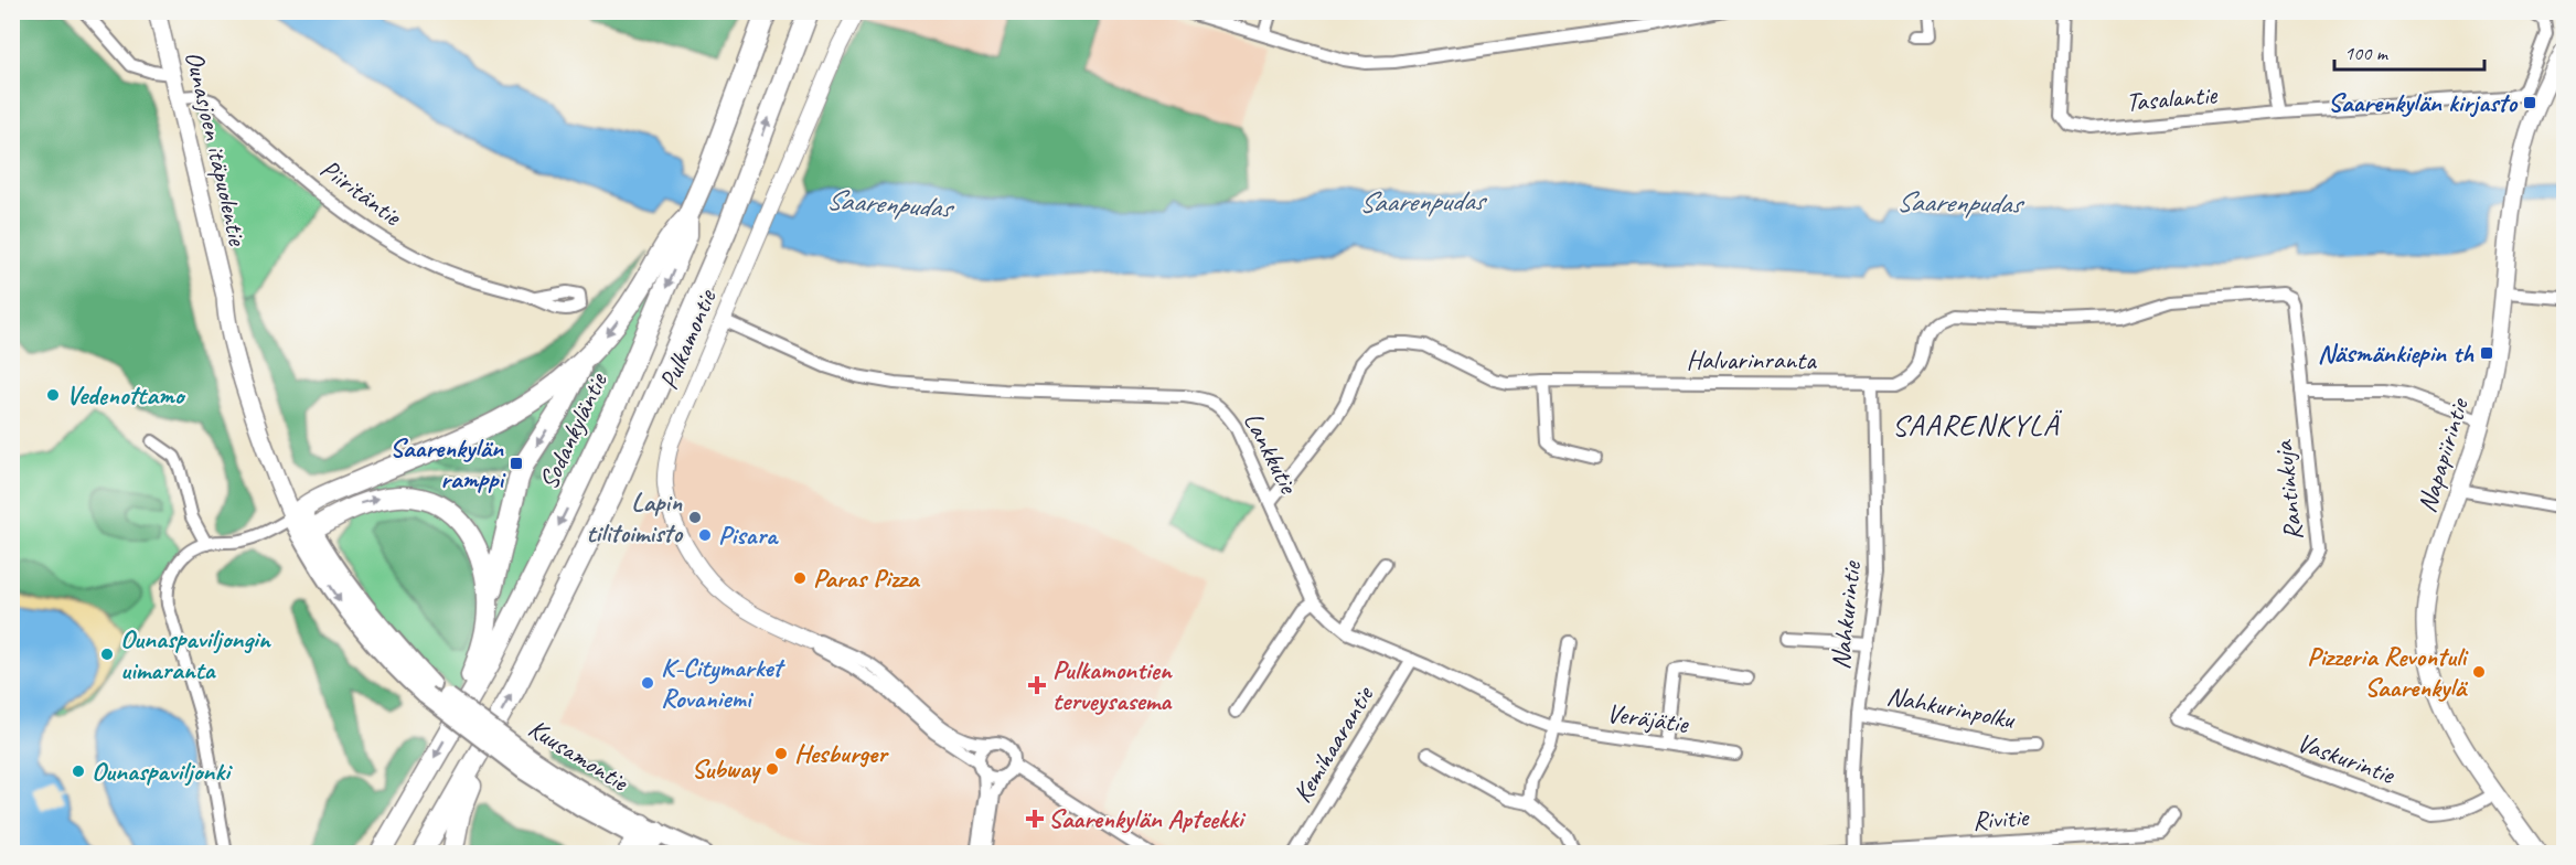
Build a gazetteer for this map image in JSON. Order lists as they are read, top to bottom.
{
  "streets": {
    "highway": ["Sodankyläntie"],
    "main road": ["Ounasjoen itäpuolentie", "Napapiirintie", "Kuusamontie"],
    "street": [
      "Tasalantie",
      "Piiritäntie",
      "Pulkamontie",
      "Halvarinranta",
      "Lankkutie",
      "Rantinkuja",
      "Nahkurintie",
      "Nahkurinpolku",
      "Veräjätie",
      "Kemihaarantie",
      "Vaskurintie",
      "Rivitie"
    ]
  },
  "crossings": [
    ["Ounasjoen itäpuolentie", "Piiritäntie"],
    ["Ounasjoen itäpuolentie", "Kuusamontie"],
    ["Pulkamontie", "Lankkutie"],
    ["Halvarinranta", "Lankkutie"],
    ["Halvarinranta", "Rantinkuja"],
    ["Halvarinranta", "Nahkurintie"],
    ["Lankkutie", "Veräjätie"],
    ["Lankkutie", "Kemihaarantie"],
    ["Napapiirintie", "Vaskurintie"],
    ["Rantinkuja", "Vaskurintie"],
    ["Nahkurintie", "Nahkurinpolku"],
    ["Nahkurintie", "Rivitie"]
  ],
  "districts": ["SAARENKYLÄ"],
  "water": ["Saarenpudas"],
  "places": {
    "transit": ["Saarenkylän kirjasto", "Näsmänkiepin th", "Saarenkylän ramppi"],
    "other": [
      "Vedenottamo",
      "Lapin tilitoimisto",
      "Pisara",
      "Paras Pizza",
      "Ounaspaviljongin uimaranta",
      "Pizzeria Revontuli Saarenkylä",
      "K-Citymarket Rovaniemi",
      "Hesburger",
      "Subway",
      "Ounaspaviljonki"
    ],
    "health": ["Pulkamontien terveysasema", "Saarenkylän Apteekki"]
  },
  "scale_bar": "100 m"
}
